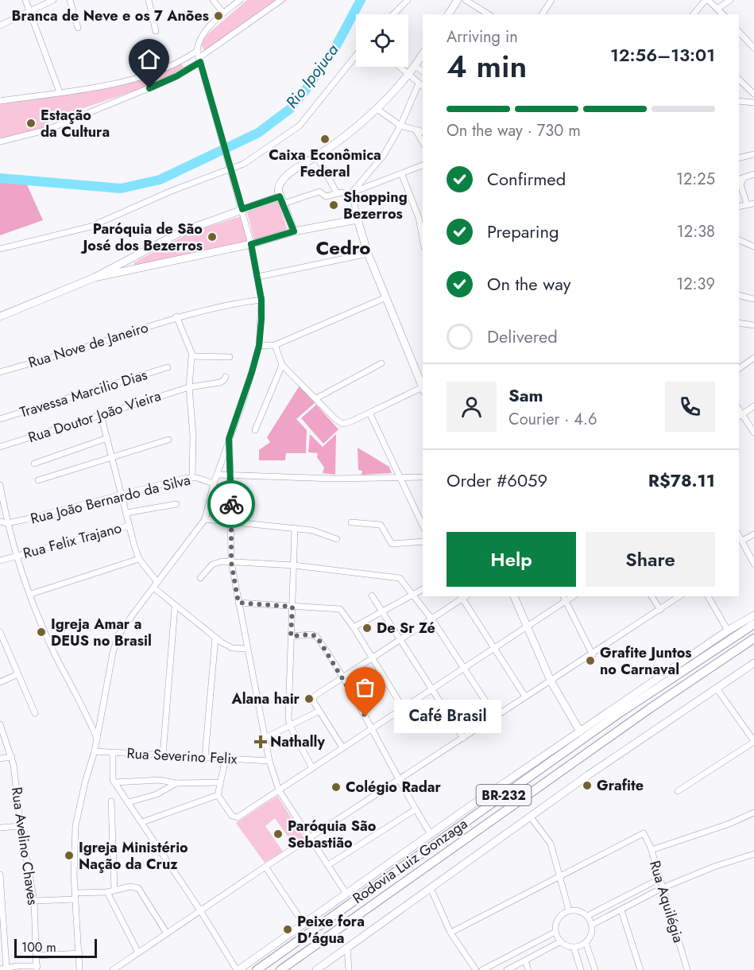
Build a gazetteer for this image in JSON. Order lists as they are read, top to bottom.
{
  "streets": {
    "highway": ["BR-232", "Rodovia Luiz Gonzaga"],
    "street": [
      "Rua Nove de Janeiro",
      "Travessa Marcilio Dias",
      "Rua Doutor João Vieira",
      "Rua João Bernardo da Silva",
      "Rua Felix Trajano",
      "Rua Severino Felix",
      "Rua Avelino Chaves",
      "Rua Aquilégia"
    ]
  },
  "districts": ["Cedro"],
  "water": ["Rio Ipojuca"],
  "places": {
    "other": [
      "Branca de Neve e os 7 Anões",
      "Estação da Cultura",
      "Caixa Econômica Federal",
      "Shopping Bezerros",
      "Paróquia de São José dos Bezerros",
      "De Sr Zé",
      "Igreja Amar a DEUS no Brasil",
      "Grafite Juntos no Carnaval",
      "Alana hair",
      "Café Brasil",
      "Grafite",
      "Colégio Radar",
      "Paróquia São Sebastião",
      "Igreja Ministério Nação da Cruz",
      "Peixe fora D'água"
    ],
    "health": ["Nathally"]
  },
  "scale_bar": "100 m",
  "page": {
    "heading": ["4 min", "Arriving in", "12:56–13:01"],
    "panel": [
      "Sam",
      "Courier · 4.6",
      "Order #6059",
      "R$78.11"
    ],
    "bar": "On the way · 730 m",
    "list": [
      ["Confirmed", "12:25"],
      ["Preparing", "12:38"],
      ["On the way", "12:39"],
      "Delivered"
    ],
    "buttons": ["Help", "Share"],
    "bubble": "Café Brasil",
    "scale": "100 m"
  }
}
